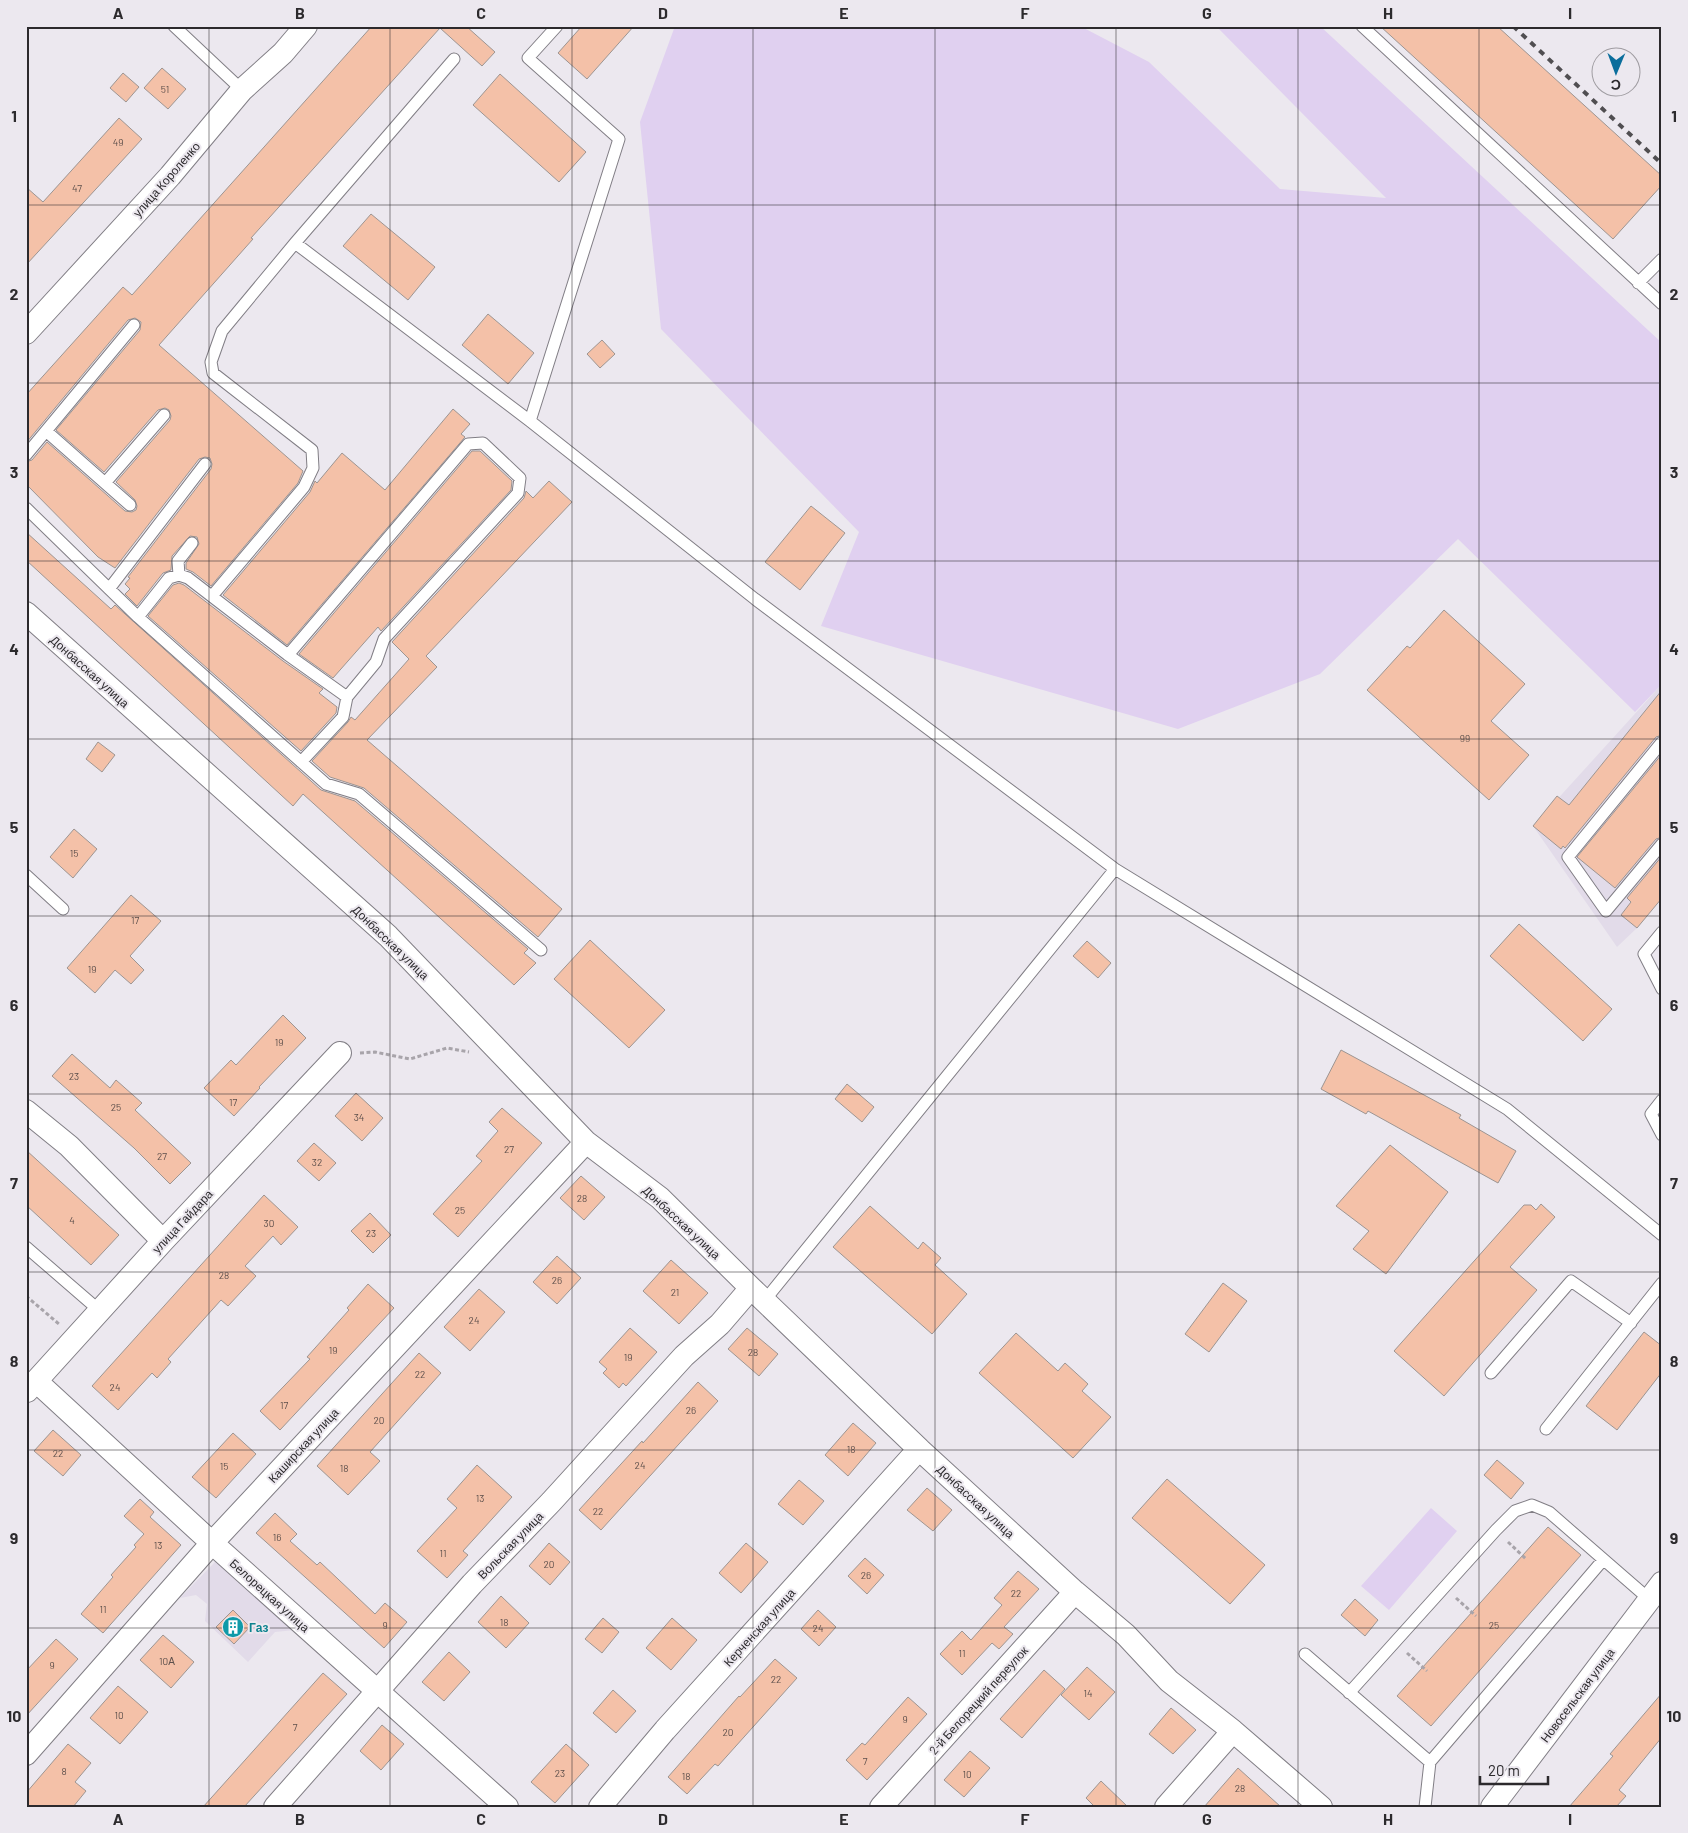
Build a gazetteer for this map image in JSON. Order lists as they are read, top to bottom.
{
  "streets": {
    "street": [
      "улица Короленко",
      "Донбасская улица",
      "улица Гайдара",
      "Каширская улица",
      "Вольская улица",
      "Белорецкая улица",
      "Керченская улица",
      "Новосельская улица",
      "2-й Белорецкий переулок"
    ]
  },
  "crossings": [
    ["Донбасская улица", "Каширская улица"],
    ["Донбасская улица", "Вольская улица"],
    ["Донбасская улица", "Керченская улица"],
    ["Донбасская улица", "2-й Белорецкий переулок"],
    ["улица Гайдара", "Белорецкая улица"],
    ["Каширская улица", "Белорецкая улица"],
    ["Вольская улица", "Белорецкая улица"]
  ],
  "places": {
    "building": ["Газ"]
  },
  "house_numbers": [
    "51",
    "49",
    "47",
    "99",
    "15",
    "17",
    "19",
    "19",
    "23",
    "17",
    "25",
    "34",
    "27",
    "27",
    "32",
    "28",
    "25",
    "4",
    "30",
    "23",
    "28",
    "26",
    "21",
    "24",
    "19",
    "28",
    "19",
    "22",
    "24",
    "17",
    "26",
    "20",
    "18",
    "22",
    "24",
    "15",
    "18",
    "13",
    "22",
    "16",
    "13",
    "11",
    "20",
    "26",
    "22",
    "11",
    "18",
    "9",
    "25",
    "24",
    "11",
    "10А",
    "9",
    "22",
    "14",
    "10",
    "9",
    "7",
    "20",
    "7",
    "8",
    "23",
    "10",
    "18",
    "28"
  ],
  "scale_bar": "20 m",
  "north": "bottom",
  "grid": {
    "columns": [
      "A",
      "B",
      "C",
      "D",
      "E",
      "F",
      "G",
      "H",
      "I"
    ],
    "rows": [
      "1",
      "2",
      "3",
      "4",
      "5",
      "6",
      "7",
      "8",
      "9",
      "10"
    ]
  }
}
